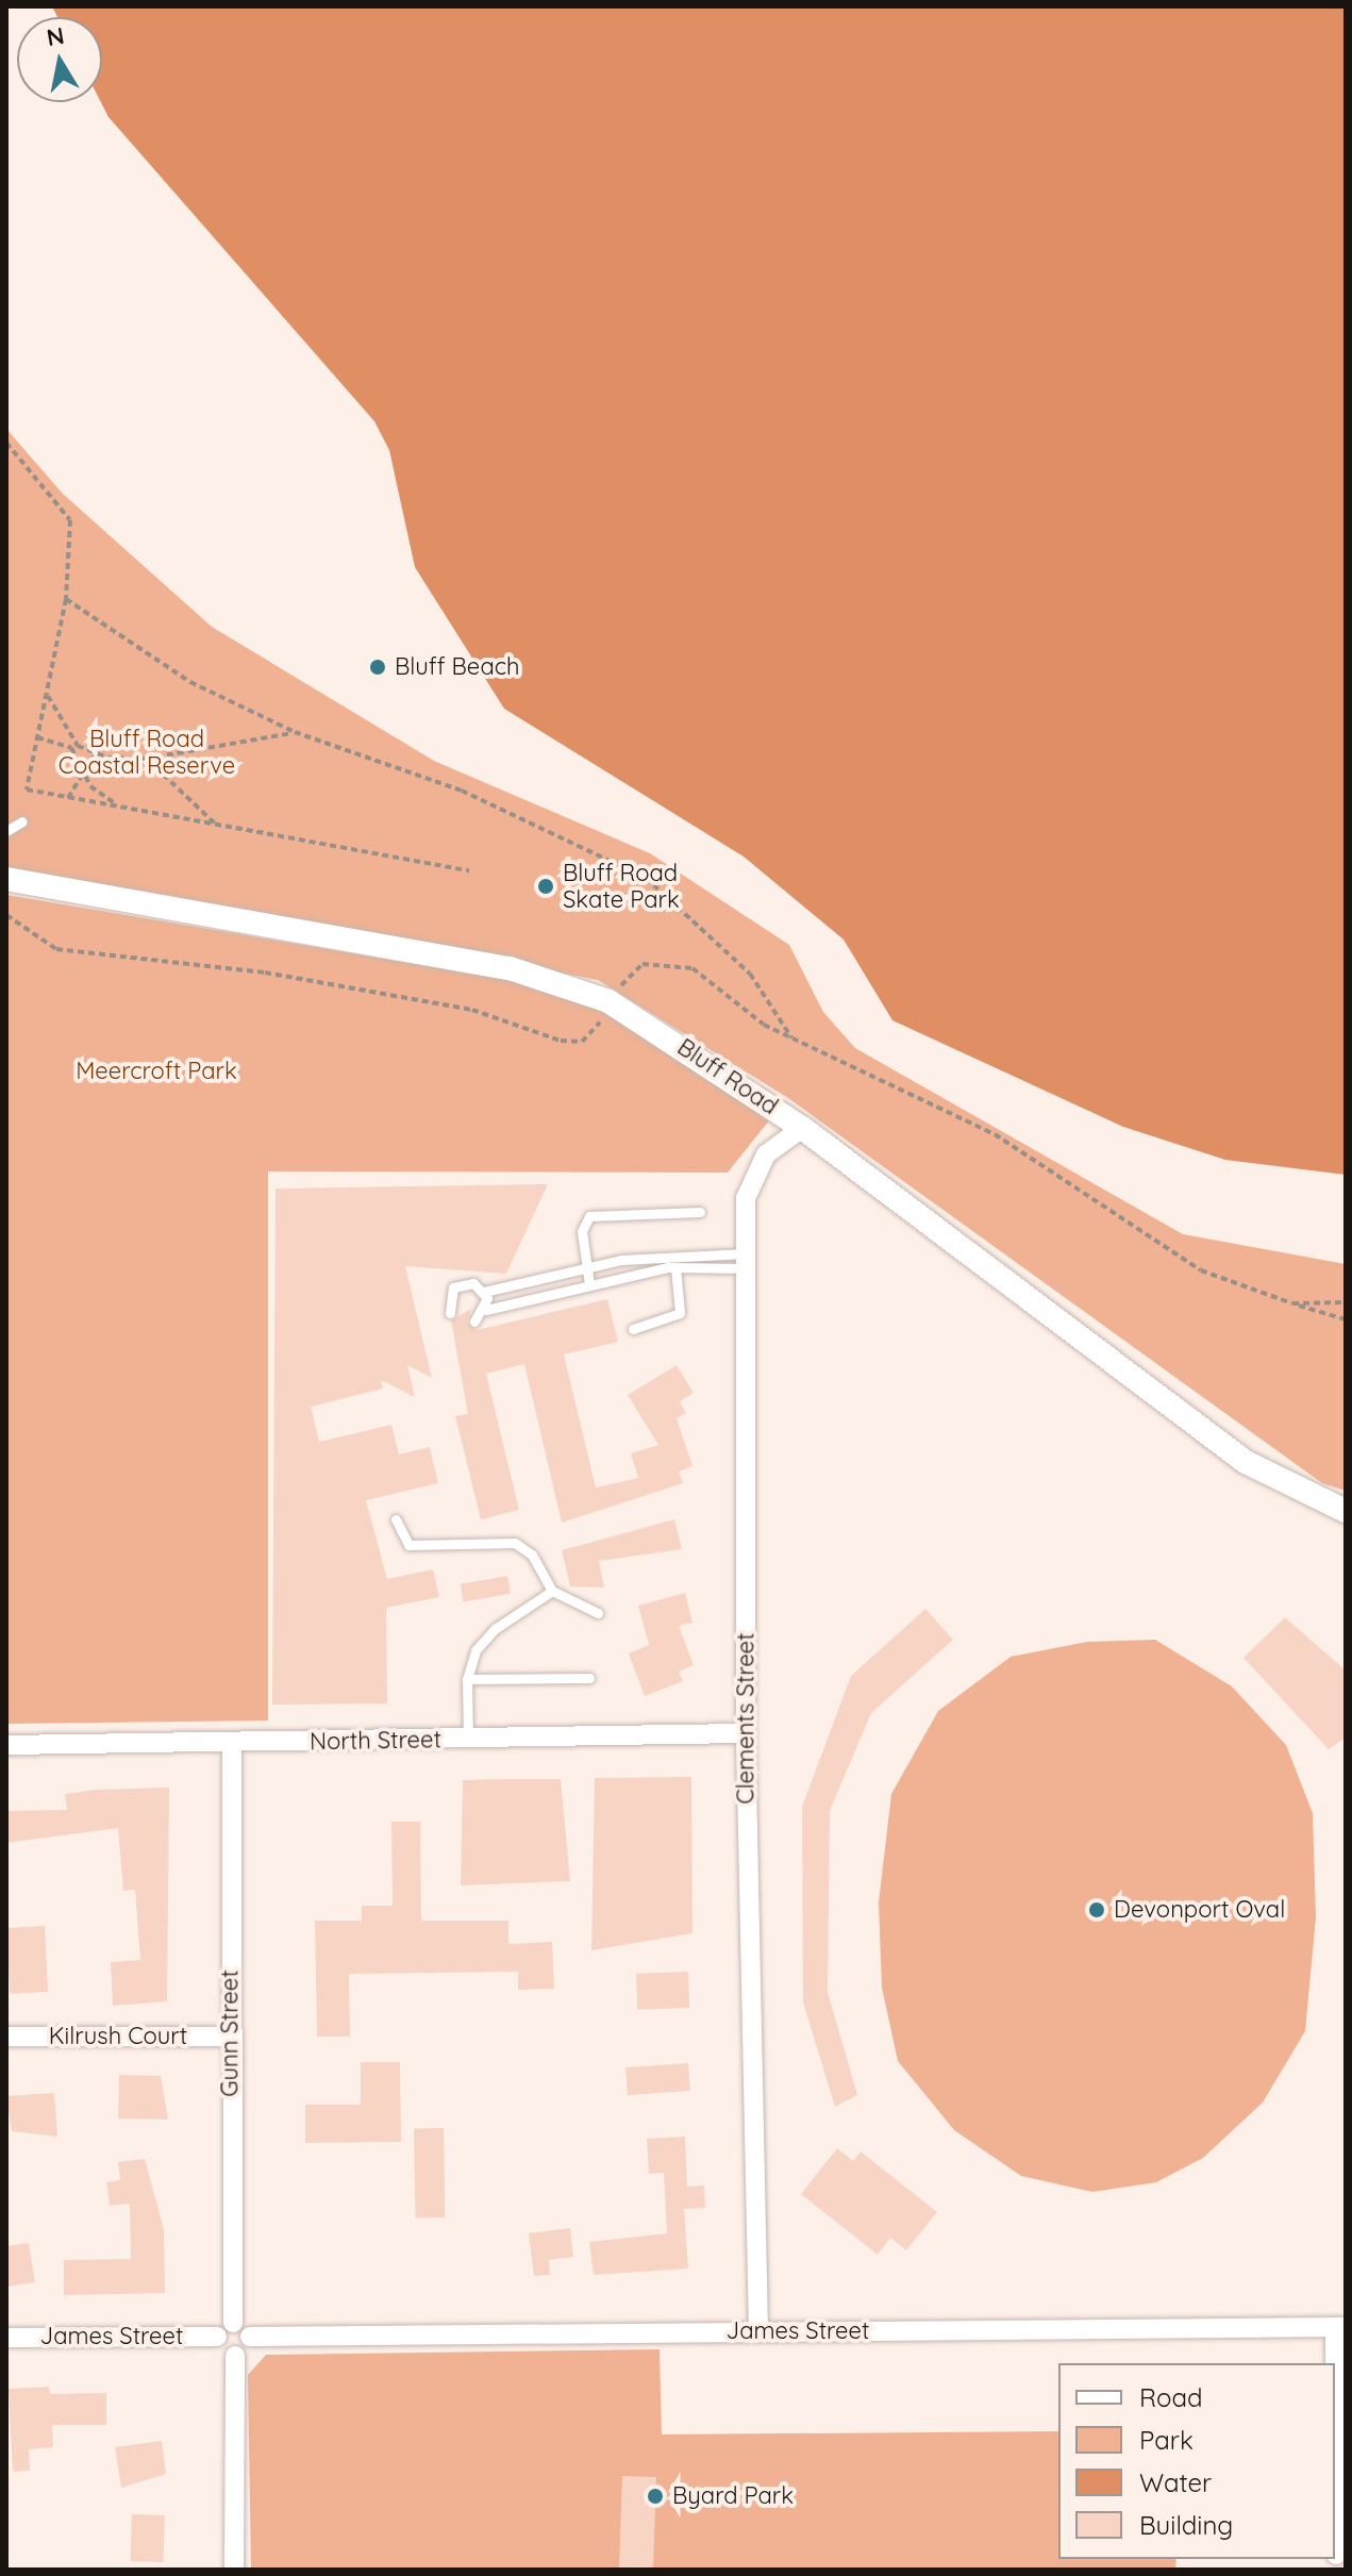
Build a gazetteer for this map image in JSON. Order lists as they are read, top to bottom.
{
  "streets": {
    "street": [
      "Bluff Road",
      "Clements Street",
      "North Street",
      "Gunn Street",
      "Kilrush Court",
      "James Street"
    ]
  },
  "crossings": [
    ["Bluff Road", "Clements Street"],
    ["Clements Street", "North Street"],
    ["Clements Street", "James Street"],
    ["North Street", "Gunn Street"],
    ["Gunn Street", "Kilrush Court"]
  ],
  "parks": ["Bluff Road Coastal Reserve", "Meercroft Park"],
  "places": [
    "Bluff Beach",
    "Bluff Road Skate Park",
    "Devonport Oval",
    "Byard Park"
  ],
  "legend": [
    "Road",
    "Park",
    "Water",
    "Building"
  ],
  "north": "top"
}
